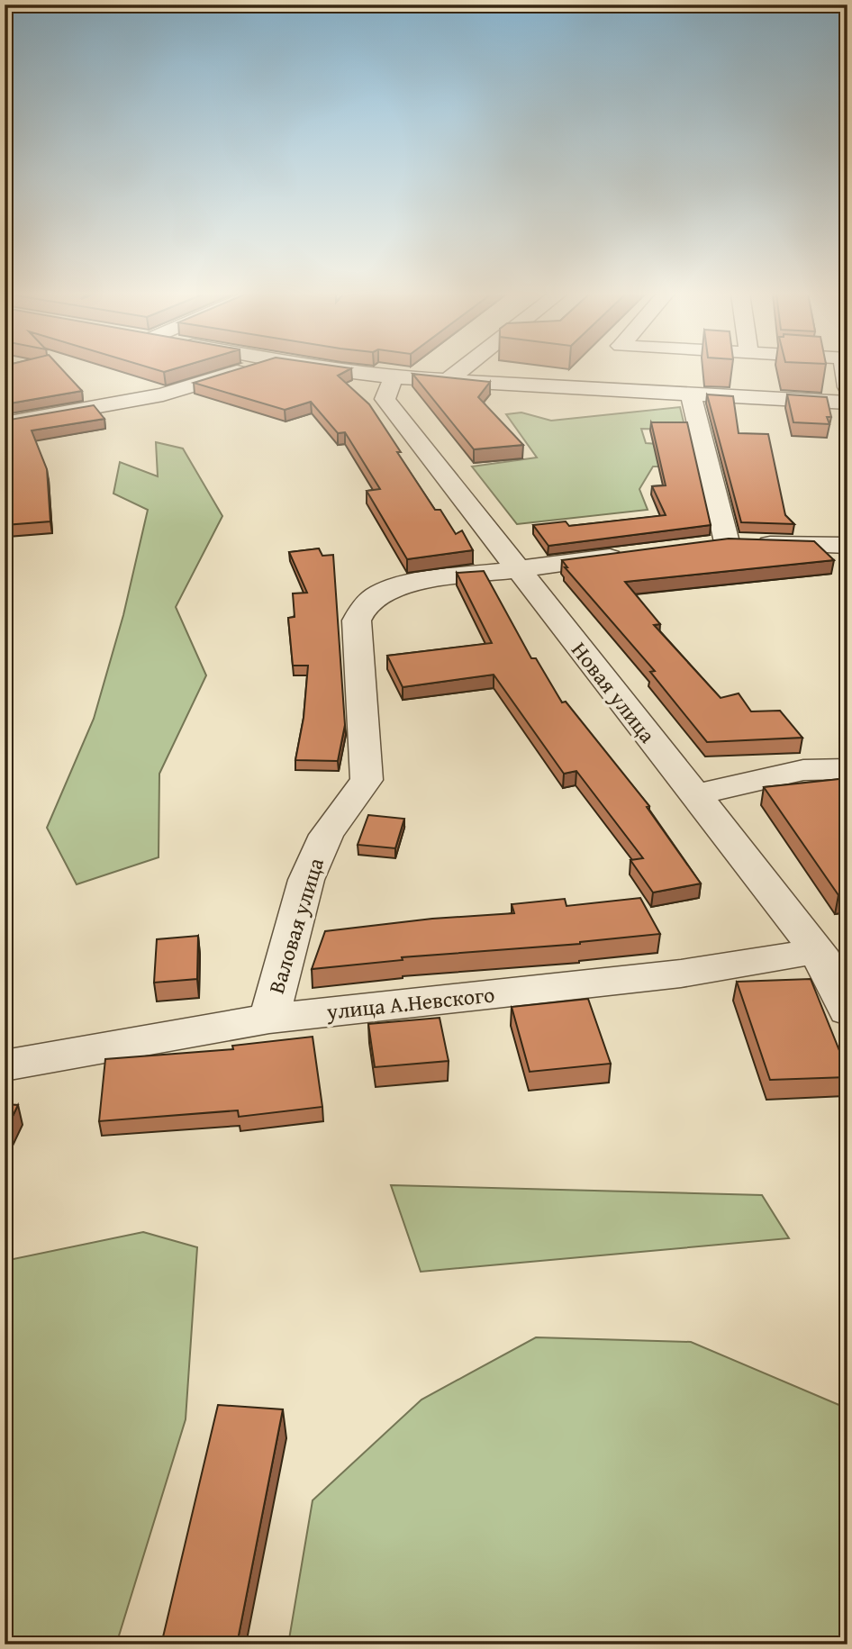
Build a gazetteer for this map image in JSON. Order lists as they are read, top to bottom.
{
  "streets": {
    "street": ["Новая улица", "Валовая улица", "улица А.Невского"]
  },
  "crossings": [
    ["Новая улица", "Валовая улица"],
    ["Новая улица", "улица А.Невского"],
    ["Валовая улица", "улица А.Невского"]
  ]
}
